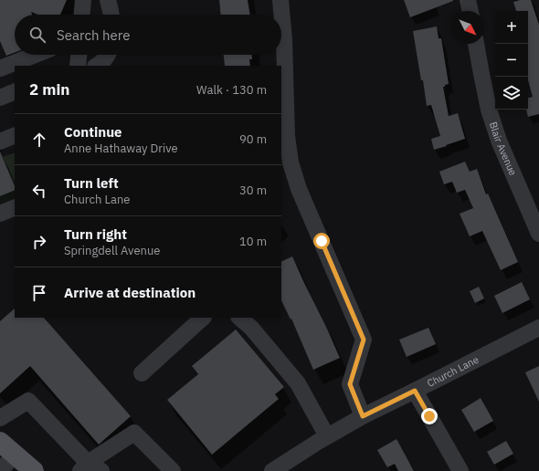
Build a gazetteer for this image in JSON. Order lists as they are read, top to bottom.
{
  "streets": {
    "street": ["Blair Avenue", "Church Lane"]
  },
  "north": "bottom right",
  "page": {
    "map_buttons": ["+", "−"],
    "search": "Search here",
    "heading": ["2 min", "Walk · 130 m"],
    "list": [
      ["Continue", "Anne Hathaway Drive", "90 m"],
      ["Turn left", "Church Lane", "30 m"],
      ["Turn right", "Springdell Avenue", "10 m"],
      "Arrive at destination"
    ]
  }
}
